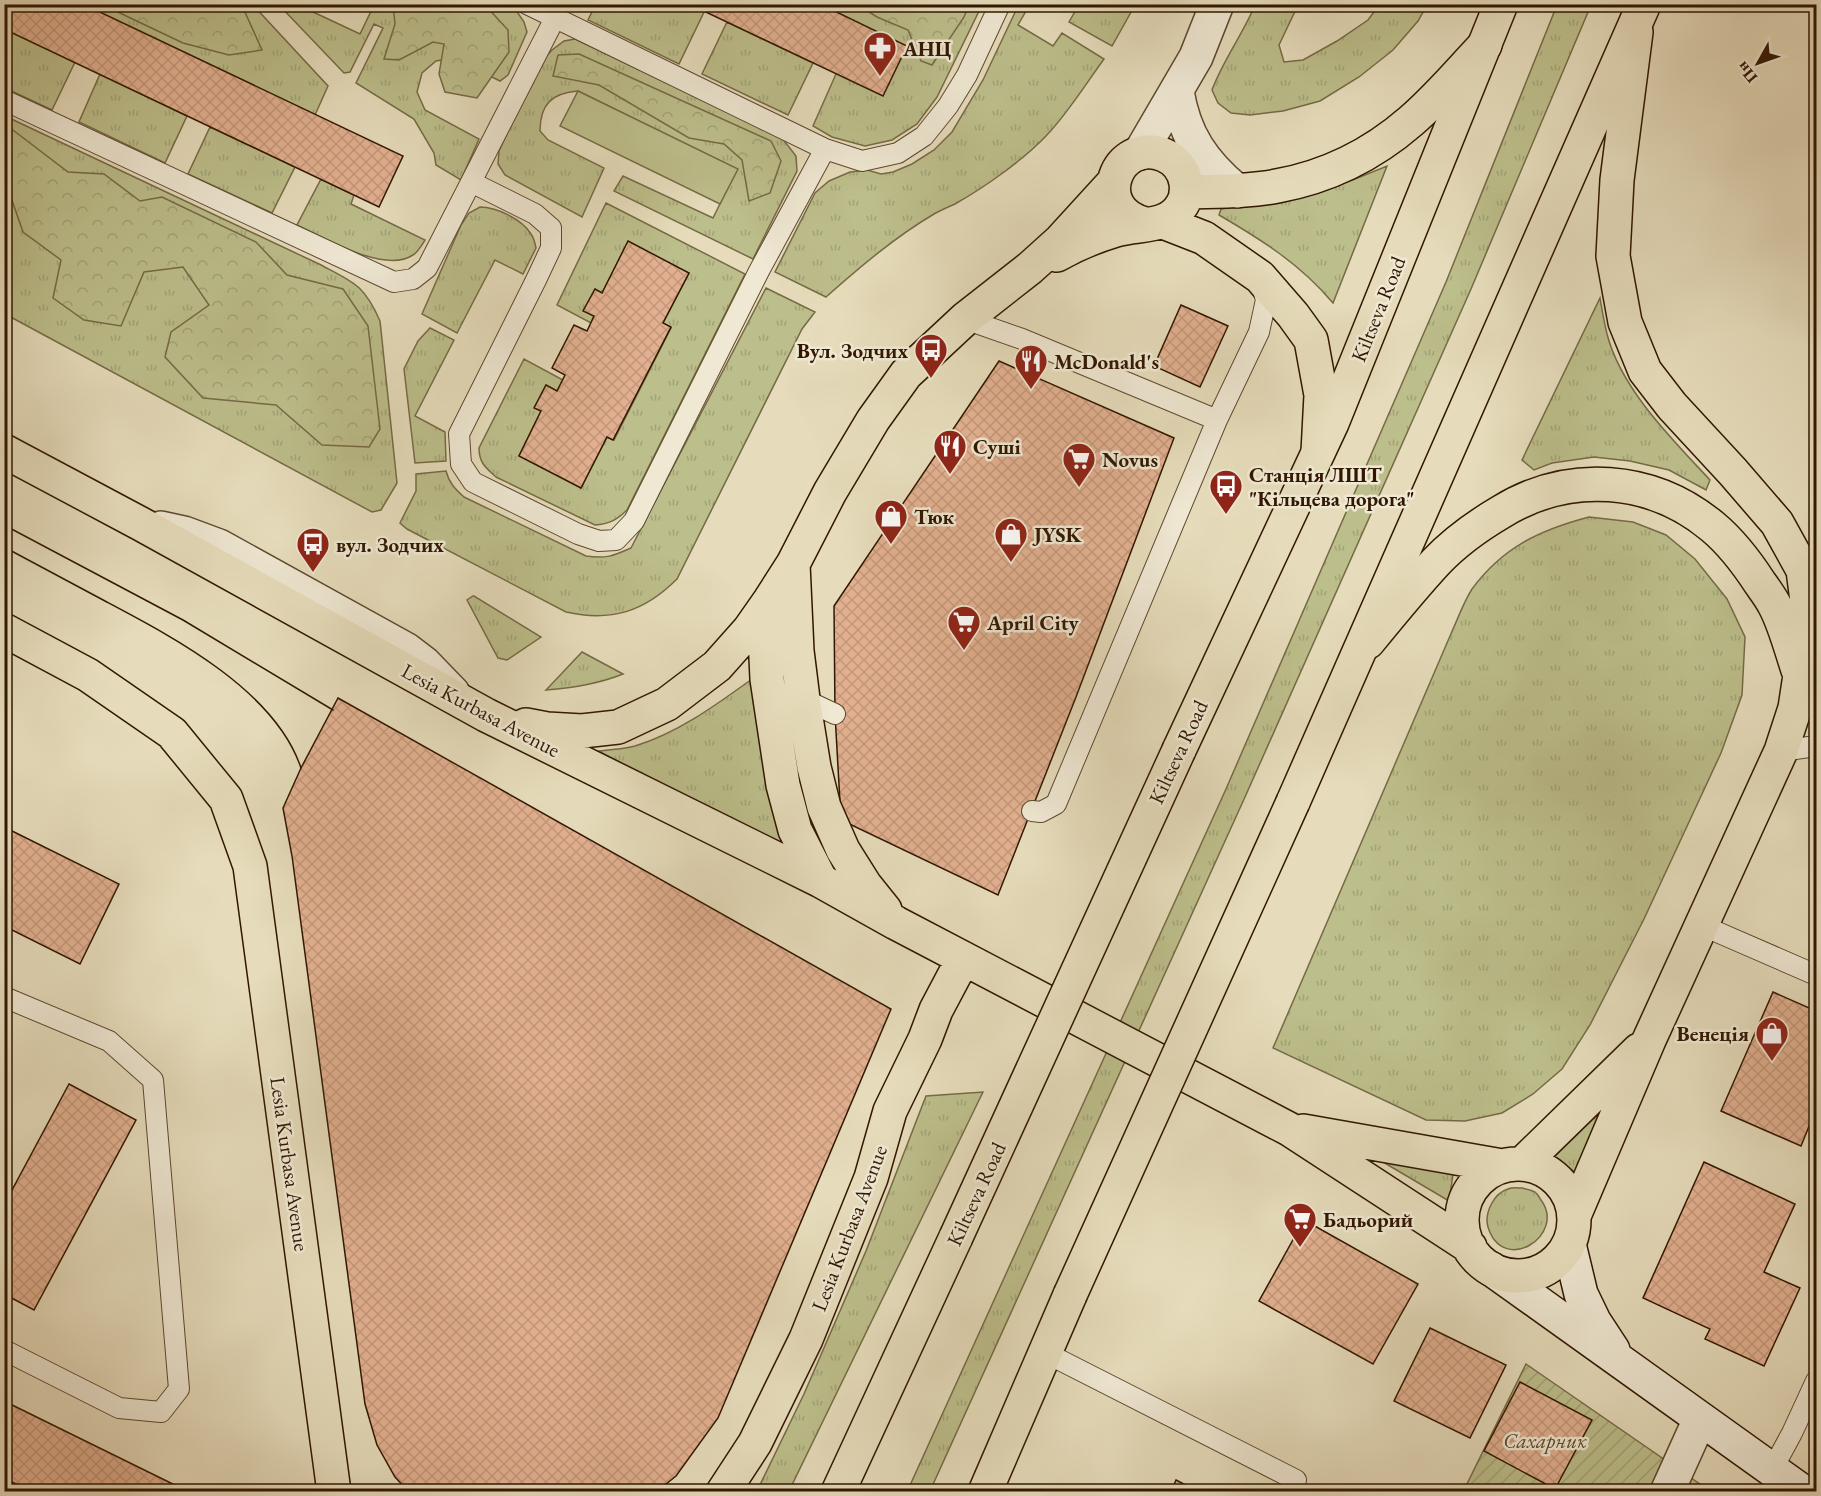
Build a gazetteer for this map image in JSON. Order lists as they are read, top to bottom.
{
  "streets": {
    "main road": ["Kiltseva Road", "Lesia Kurbasa Avenue"]
  },
  "parks": ["Сахарник"],
  "places": {
    "pharmacy": ["АНЦ"],
    "bus stop": ["Вул. Зодчих", "Станція ЛШТ \"Кільцева дорога\"", "вул. Зодчих"],
    "restaurant": ["McDonald's", "Суші"],
    "supermarket": ["Novus", "April City", "Бадьорий"],
    "shop": ["Тюк", "JYSK", "Венеція"]
  },
  "north": "bottom left"
}
